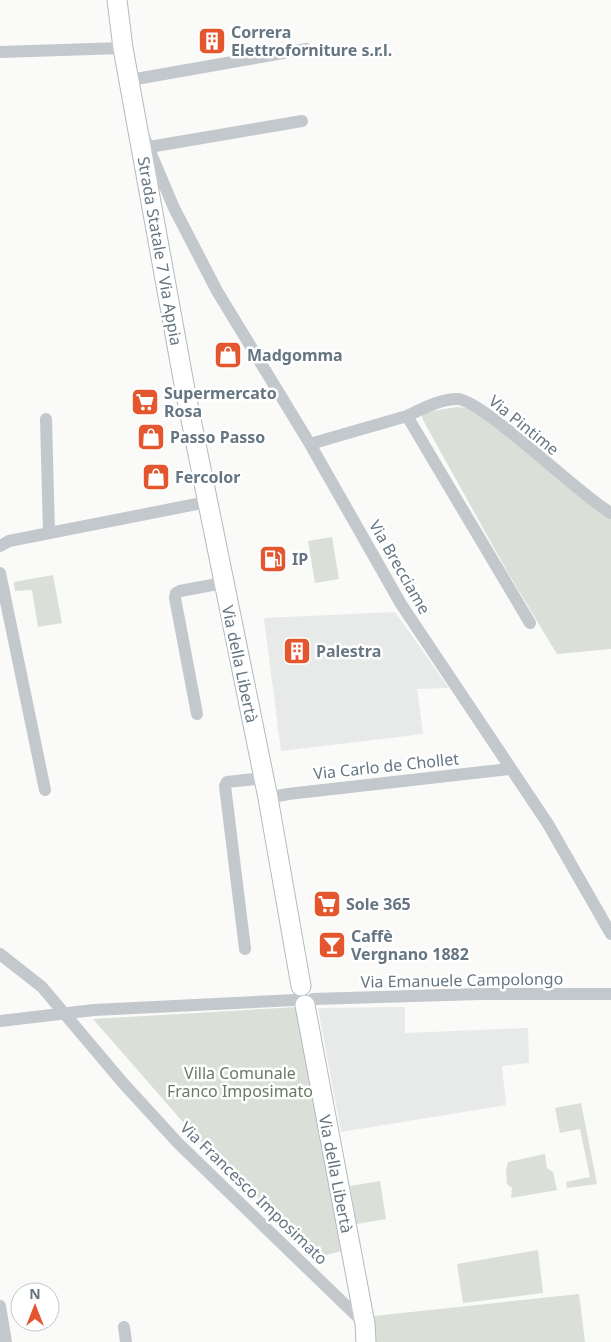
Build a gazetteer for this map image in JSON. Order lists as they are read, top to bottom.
{
  "streets": {
    "main road": ["Strada Statale 7 Via Appia", "Via della Libertà"],
    "street": [
      "Via Pintime",
      "Via Brecciame",
      "Via Carlo de Chollet",
      "Via Emanuele Campolongo",
      "Via Francesco Imposimato"
    ]
  },
  "crossings": [
    ["Strada Statale 7 Via Appia", "Via Brecciame"],
    ["Strada Statale 7 Via Appia", "Via della Libertà"],
    ["Via Pintime", "Via Brecciame"],
    ["Via Brecciame", "Via Carlo de Chollet"],
    ["Via della Libertà", "Via Carlo de Chollet"],
    ["Via della Libertà", "Via Emanuele Campolongo"],
    ["Via della Libertà", "Via Francesco Imposimato"],
    ["Via Emanuele Campolongo", "Via Francesco Imposimato"]
  ],
  "parks": ["Villa Comunale Franco Imposimato"],
  "places": {
    "building": ["Correra Elettroforniture s.r.l.", "Palestra"],
    "shop": ["Madgomma", "Passo Passo", "Fercolor"],
    "supermarket": ["Supermercato Rosa", "Sole 365"],
    "fuel station": ["IP"],
    "bar": ["Caffè Vergnano 1882"]
  },
  "north": "top"
}
